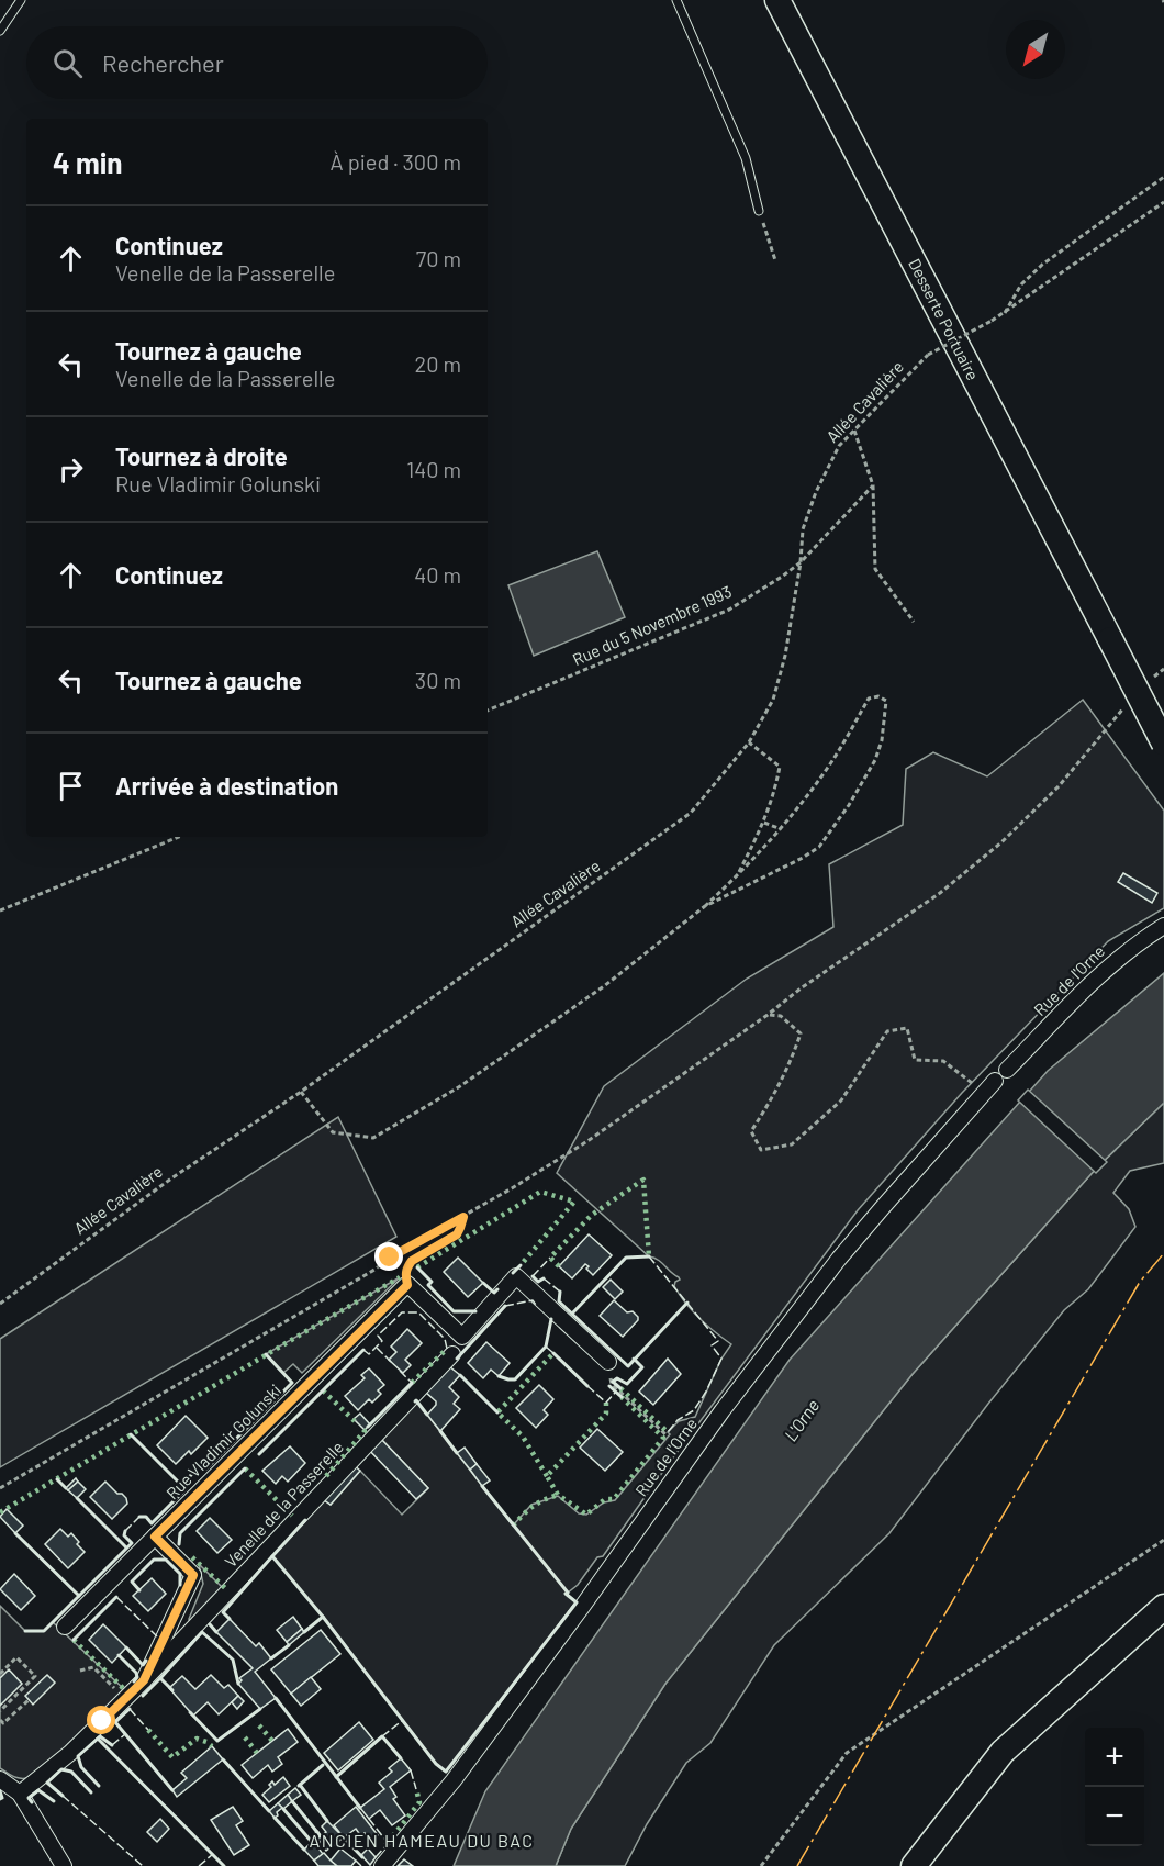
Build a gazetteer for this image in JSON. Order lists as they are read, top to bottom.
{
  "streets": {
    "main road": ["Desserte Portuaire"],
    "street": ["Rue de l'Orne", "Rue Vladimir Golunski", "Venelle de la Passerelle"],
    "path": ["Allée Cavalière", "Rue du 5 Novembre 1993"]
  },
  "crossings": [
    ["Allée Cavalière", "Rue du 5 Novembre 1993"],
    ["Rue Vladimir Golunski", "Venelle de la Passerelle"]
  ],
  "districts": ["ANCIEN HAMEAU DU BAC"],
  "water": ["L'Orne"],
  "north": "bottom left",
  "page": {
    "search": "Rechercher",
    "heading": ["4 min", "À pied · 300 m"],
    "list": [
      ["Continuez", "Venelle de la Passerelle", "70 m"],
      ["Tournez à gauche", "Venelle de la Passerelle", "20 m"],
      ["Tournez à droite", "Rue Vladimir Golunski", "140 m"],
      ["Continuez", "40 m"],
      ["Tournez à gauche", "30 m"],
      "Arrivée à destination"
    ],
    "map_buttons": ["+", "−"]
  }
}
